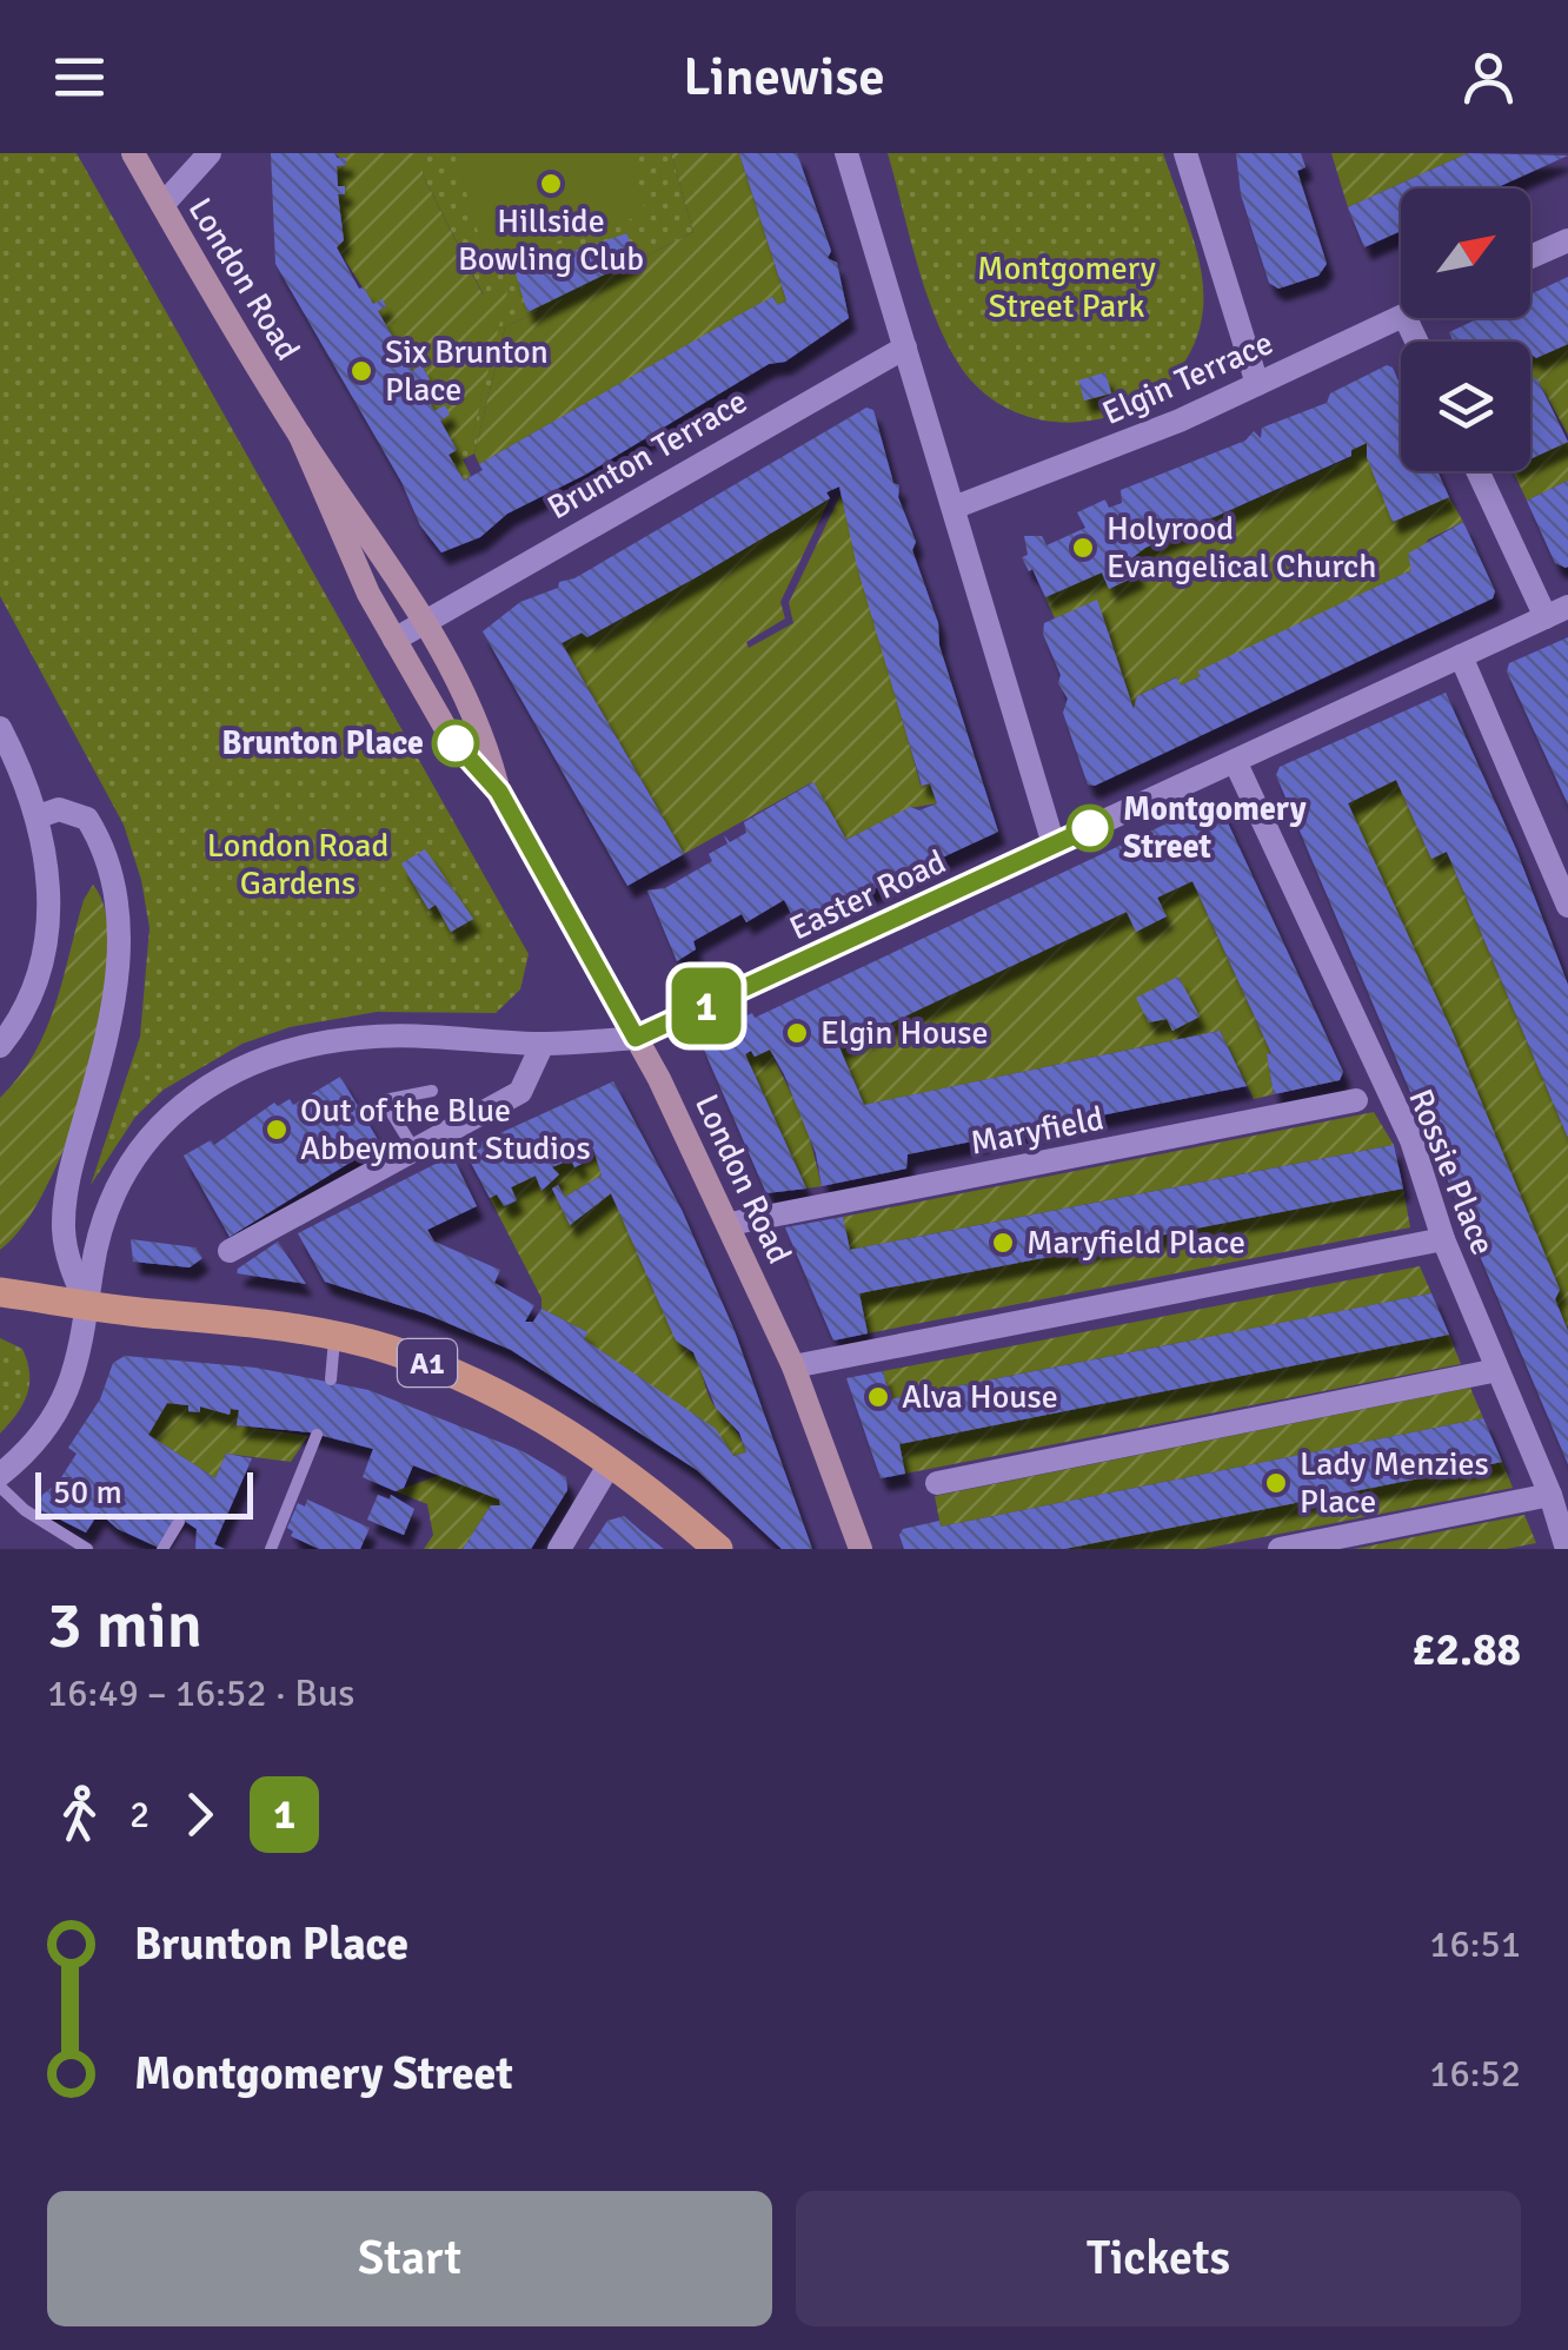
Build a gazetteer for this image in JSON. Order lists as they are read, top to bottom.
{
  "streets": {
    "main road": ["London Road", "A1"],
    "street": [
      "Elgin Terrace",
      "Brunton Terrace",
      "Easter Road",
      "Maryfield",
      "Rossie Place"
    ]
  },
  "crossings": [
    ["London Road", "Brunton Terrace"],
    ["London Road", "Easter Road"],
    ["London Road", "Maryfield"],
    ["Easter Road", "Rossie Place"],
    ["Easter Road", "A1"]
  ],
  "parks": ["Montgomery Street Park", "London Road Gardens"],
  "places": [
    "Hillside Bowling Club",
    "Six Brunton Place",
    "Holyrood Evangelical Church",
    "Brunton Place",
    "Montgomery Street",
    "Elgin House",
    "Out of the Blue Abbeymount Studios",
    "Maryfield Place",
    "Alva House",
    "Lady Menzies Place"
  ],
  "lines": ["bus line 1"],
  "scale_bar": "50 m",
  "north": "top right",
  "page": {
    "header": "Linewise",
    "on_map": "1",
    "scale": "50 m",
    "heading": ["3 min", "16:49 – 16:52 · Bus", "£2.88"],
    "legs": ["2", "1"],
    "list": [
      {
        "name": "Brunton Place",
        "value": "16:51"
      },
      {
        "name": "Montgomery Street",
        "value": "16:52"
      }
    ],
    "buttons": ["Start", "Tickets"]
  }
}
